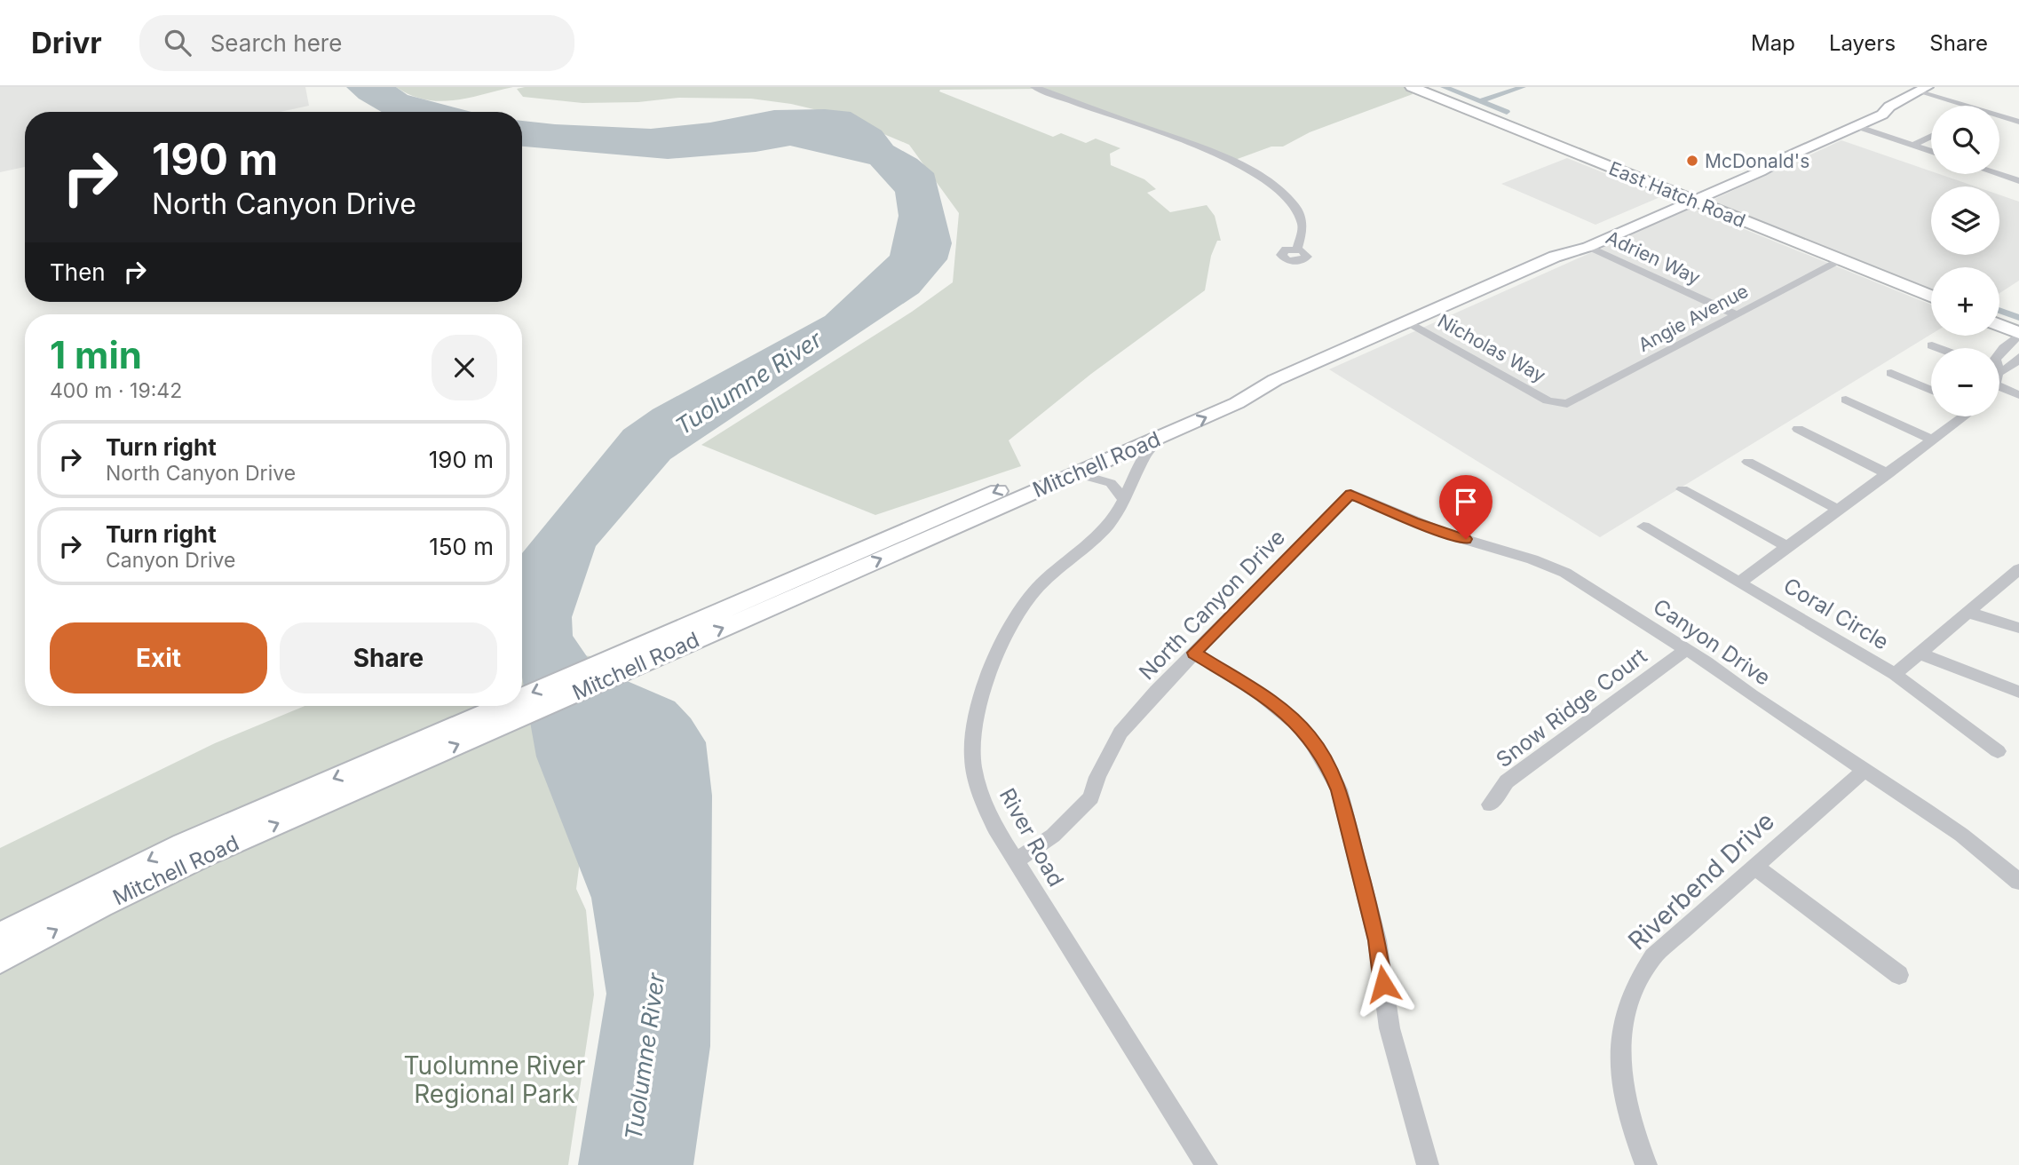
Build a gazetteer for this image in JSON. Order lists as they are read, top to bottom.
{
  "streets": {
    "main road": ["East Hatch Road", "Mitchell Road"],
    "street": [
      "Adrien Way",
      "Angie Avenue",
      "Nicholas Way",
      "North Canyon Drive",
      "Coral Circle",
      "Canyon Drive",
      "Snow Ridge Court",
      "River Road",
      "Riverbend Drive"
    ]
  },
  "crossings": [
    ["East Hatch Road", "Angie Avenue"],
    ["East Hatch Road", "Mitchell Road"],
    ["Adrien Way", "Angie Avenue"],
    ["Adrien Way", "Mitchell Road"],
    ["Angie Avenue", "Nicholas Way"],
    ["Nicholas Way", "Mitchell Road"],
    ["Mitchell Road", "River Road"],
    ["North Canyon Drive", "Canyon Drive"],
    ["North Canyon Drive", "River Road"],
    ["Canyon Drive", "Snow Ridge Court"],
    ["Canyon Drive", "Riverbend Drive"]
  ],
  "water": ["Tuolumne River"],
  "parks": ["Tuolumne River Regional Park"],
  "places": ["McDonald's"],
  "page": {
    "header": "Drivr",
    "search": "Search here",
    "nav": ["Map", "Layers", "Share"],
    "map_buttons": ["+", "−"],
    "turn": ["190 m", "North Canyon Drive"],
    "then": "Then",
    "heading": ["1 min", "400 m · 19:42"],
    "list": [
      {
        "name": "Turn right",
        "note": "North Canyon Drive",
        "value": "190 m"
      },
      {
        "name": "Turn right",
        "note": "Canyon Drive",
        "value": "150 m"
      }
    ],
    "buttons": ["Exit", "Share"]
  }
}
